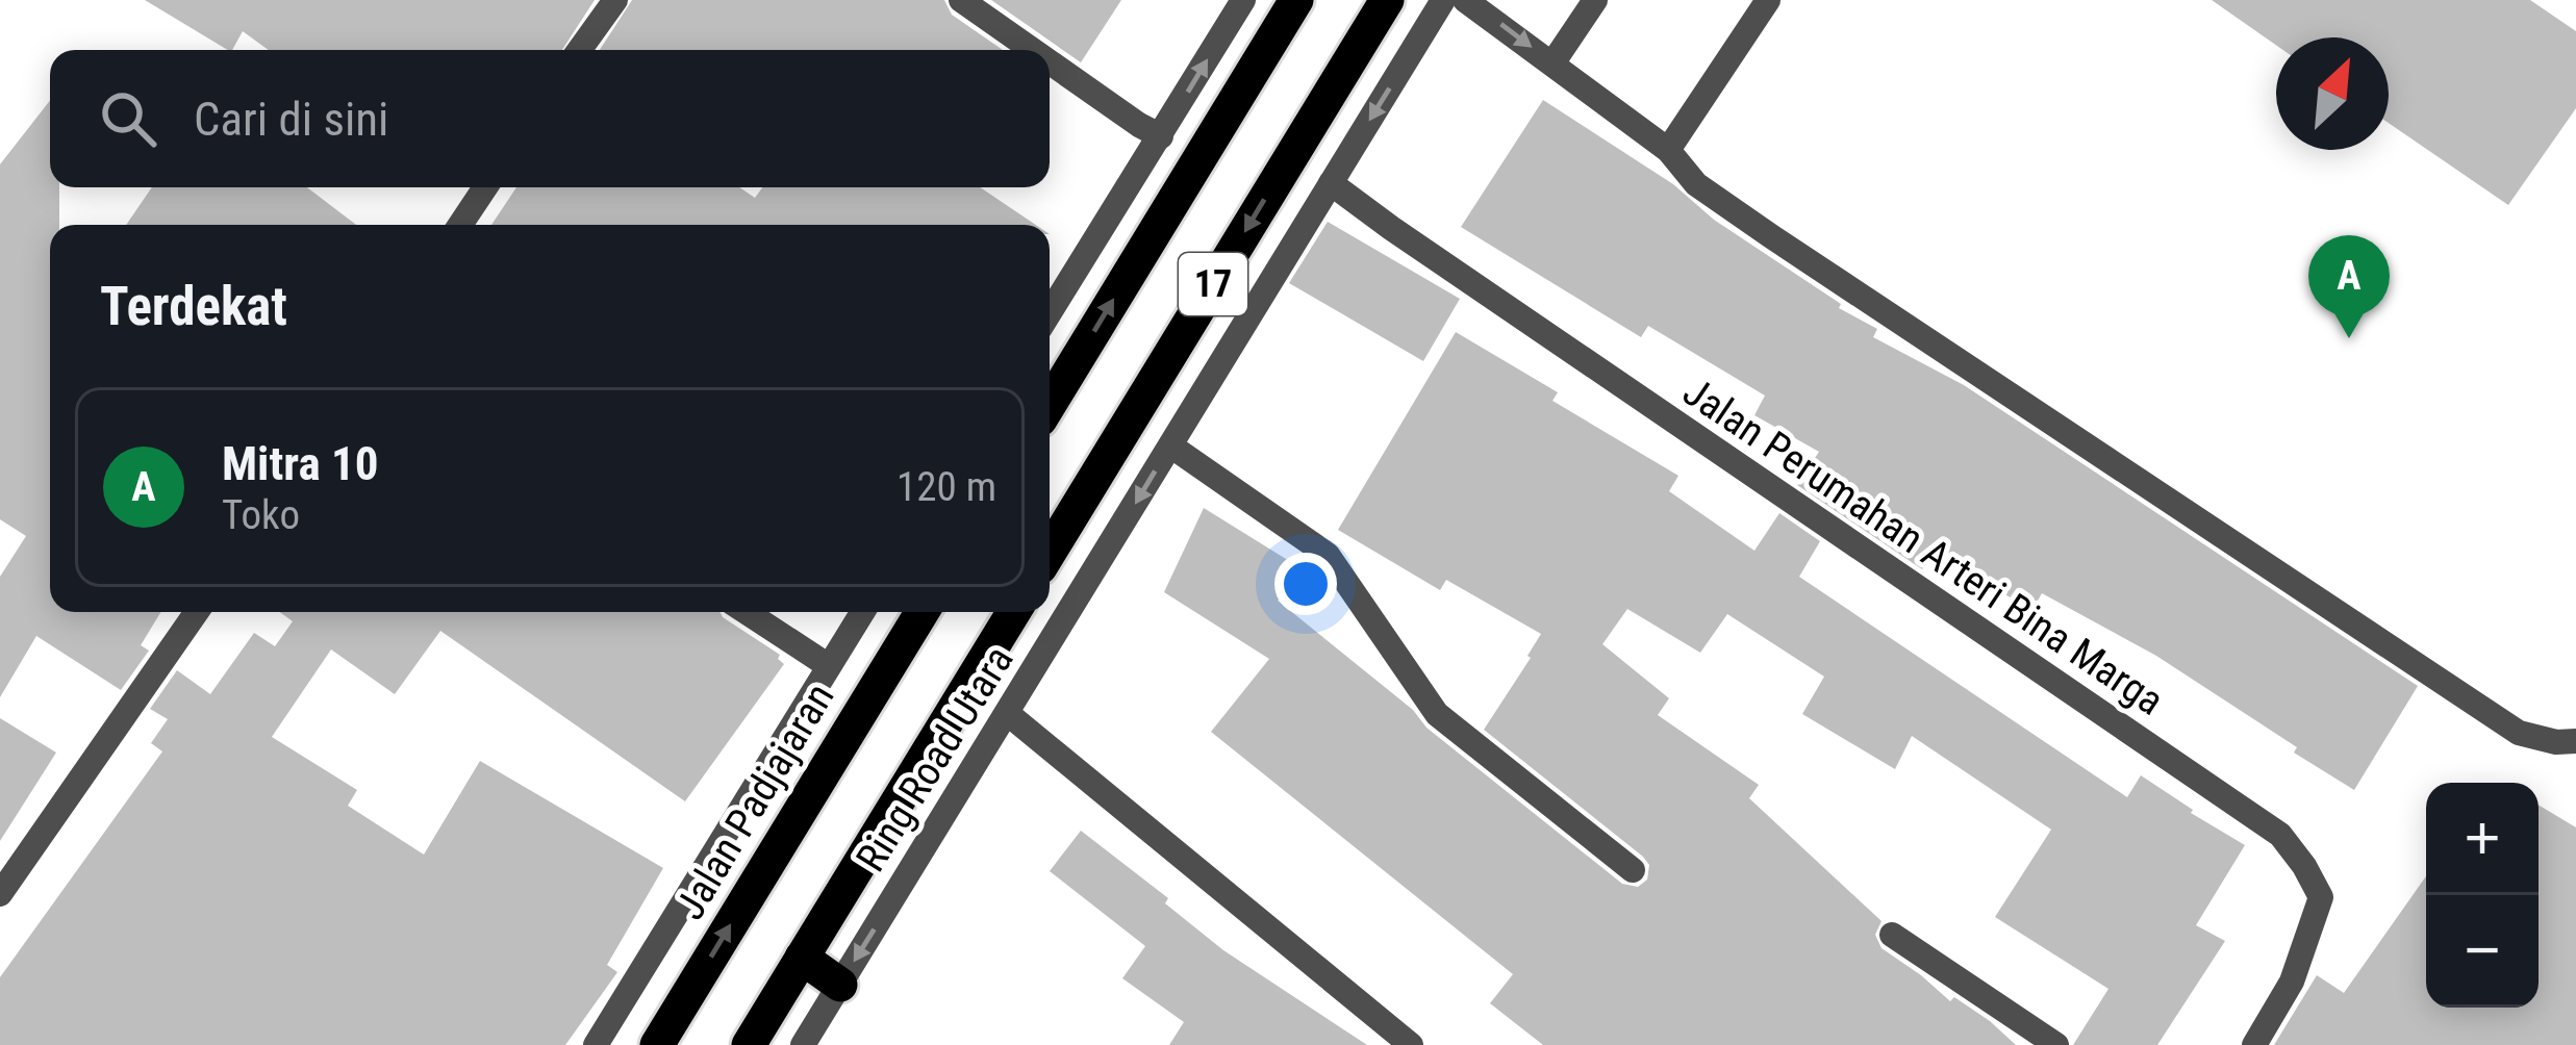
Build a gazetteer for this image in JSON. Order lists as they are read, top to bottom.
{
  "streets": {
    "highway": ["17", "Jalan Padjajaran"],
    "street": ["Jalan Perumahan Arteri Bina Marga", "Ring Road Utara"]
  },
  "crossings": [
    ["Jalan Perumahan Arteri Bina Marga", "Ring Road Utara"]
  ],
  "north": "top right",
  "page": {
    "search": "Cari di sini",
    "heading": "Terdekat",
    "pins": "A",
    "list": [
      {
        "mark": "A",
        "name": "Mitra 10",
        "note": "Toko",
        "value": "120 m"
      }
    ],
    "map_buttons": ["+", "−"]
  }
}
